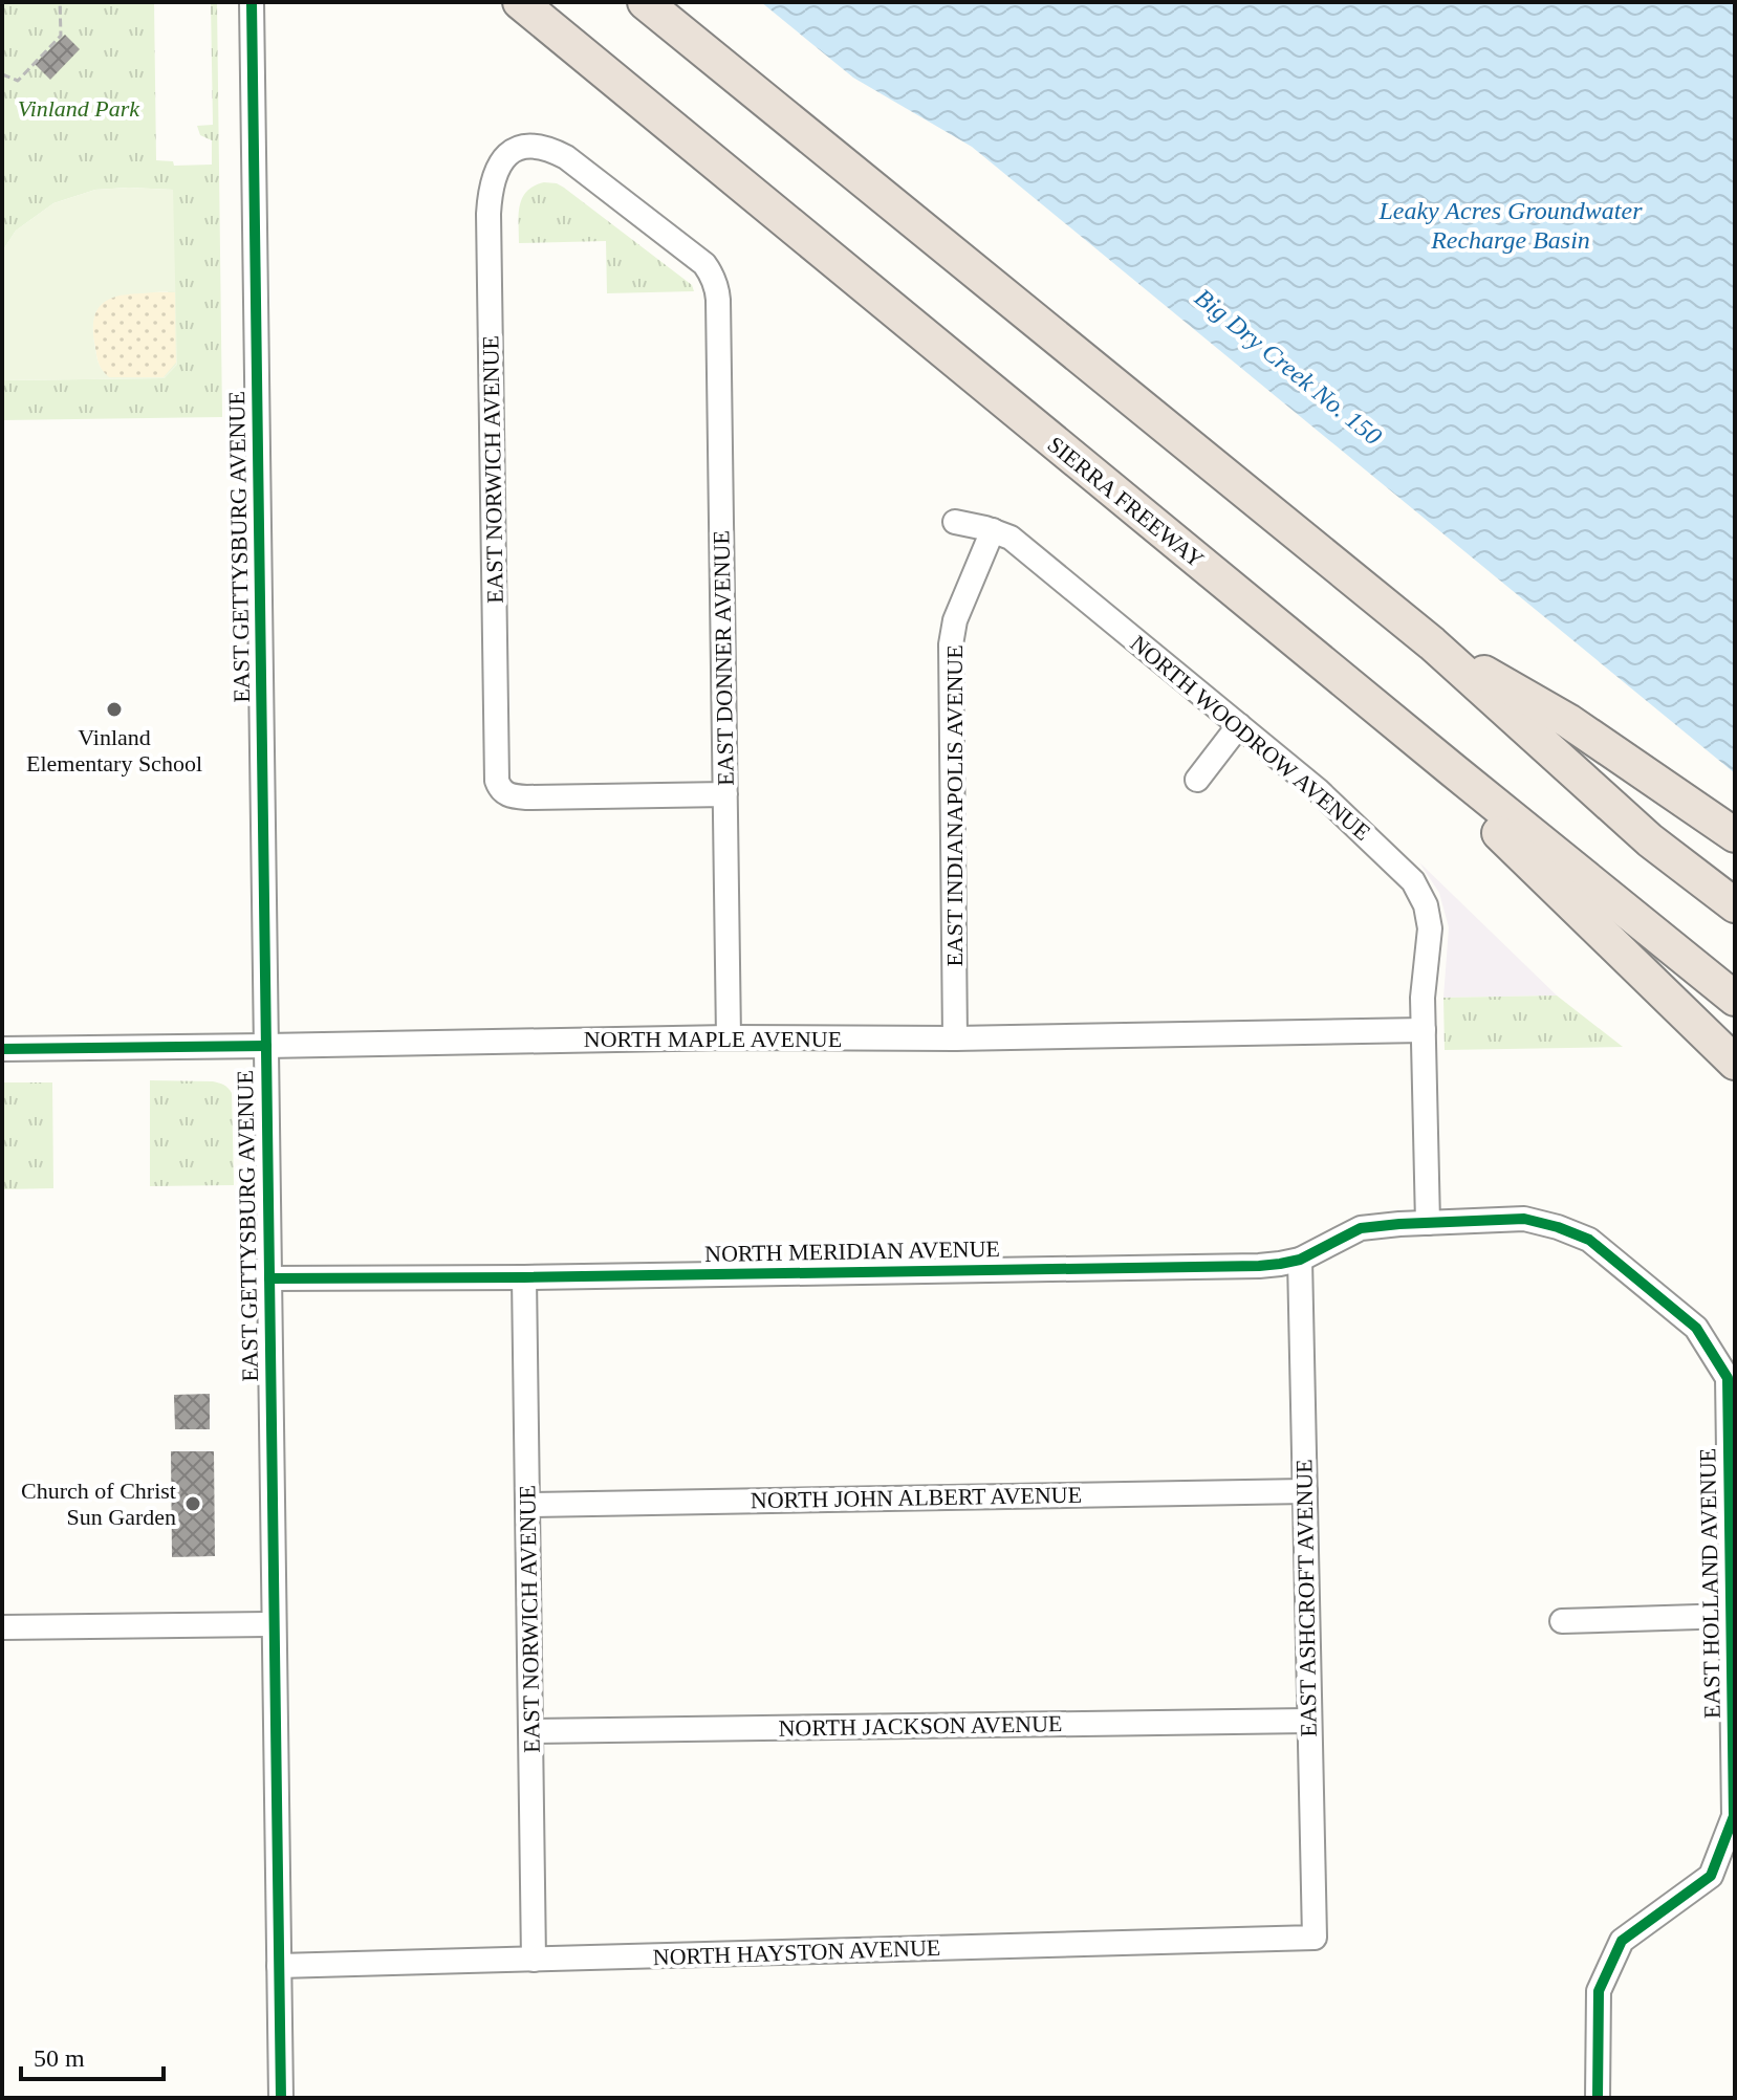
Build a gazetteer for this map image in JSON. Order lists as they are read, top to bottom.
{
  "streets": {
    "highway": ["SIERRA FREEWAY"],
    "street": [
      "EAST NORWICH AVENUE",
      "EAST GETTYSBURG AVENUE",
      "EAST DONNER AVENUE",
      "NORTH WOODROW AVENUE",
      "EAST INDIANAPOLIS AVENUE",
      "NORTH MAPLE AVENUE",
      "NORTH MERIDIAN AVENUE",
      "NORTH JOHN ALBERT AVENUE",
      "EAST HOLLAND AVENUE",
      "EAST ASHCROFT AVENUE",
      "NORTH JACKSON AVENUE",
      "NORTH HAYSTON AVENUE"
    ]
  },
  "crossings": [
    ["EAST NORWICH AVENUE", "EAST DONNER AVENUE"],
    ["EAST NORWICH AVENUE", "NORTH MERIDIAN AVENUE"],
    ["EAST NORWICH AVENUE", "NORTH JOHN ALBERT AVENUE"],
    ["EAST NORWICH AVENUE", "NORTH JACKSON AVENUE"],
    ["EAST NORWICH AVENUE", "NORTH HAYSTON AVENUE"],
    ["EAST GETTYSBURG AVENUE", "NORTH MAPLE AVENUE"],
    ["EAST GETTYSBURG AVENUE", "NORTH MERIDIAN AVENUE"],
    ["EAST GETTYSBURG AVENUE", "NORTH HAYSTON AVENUE"],
    ["EAST DONNER AVENUE", "NORTH MAPLE AVENUE"],
    ["NORTH WOODROW AVENUE", "EAST INDIANAPOLIS AVENUE"],
    ["NORTH WOODROW AVENUE", "NORTH MAPLE AVENUE"],
    ["EAST INDIANAPOLIS AVENUE", "NORTH MAPLE AVENUE"],
    ["NORTH MERIDIAN AVENUE", "EAST HOLLAND AVENUE"],
    ["NORTH MERIDIAN AVENUE", "EAST ASHCROFT AVENUE"],
    ["NORTH JOHN ALBERT AVENUE", "EAST ASHCROFT AVENUE"],
    ["EAST ASHCROFT AVENUE", "NORTH JACKSON AVENUE"],
    ["EAST ASHCROFT AVENUE", "NORTH HAYSTON AVENUE"]
  ],
  "water": ["Leaky Acres Groundwater Recharge Basin", "Big Dry Creek No. 150"],
  "parks": ["Vinland Park"],
  "places": ["Vinland Elementary School", "Church of Christ Sun Garden"],
  "scale_bar": "50 m"
}
